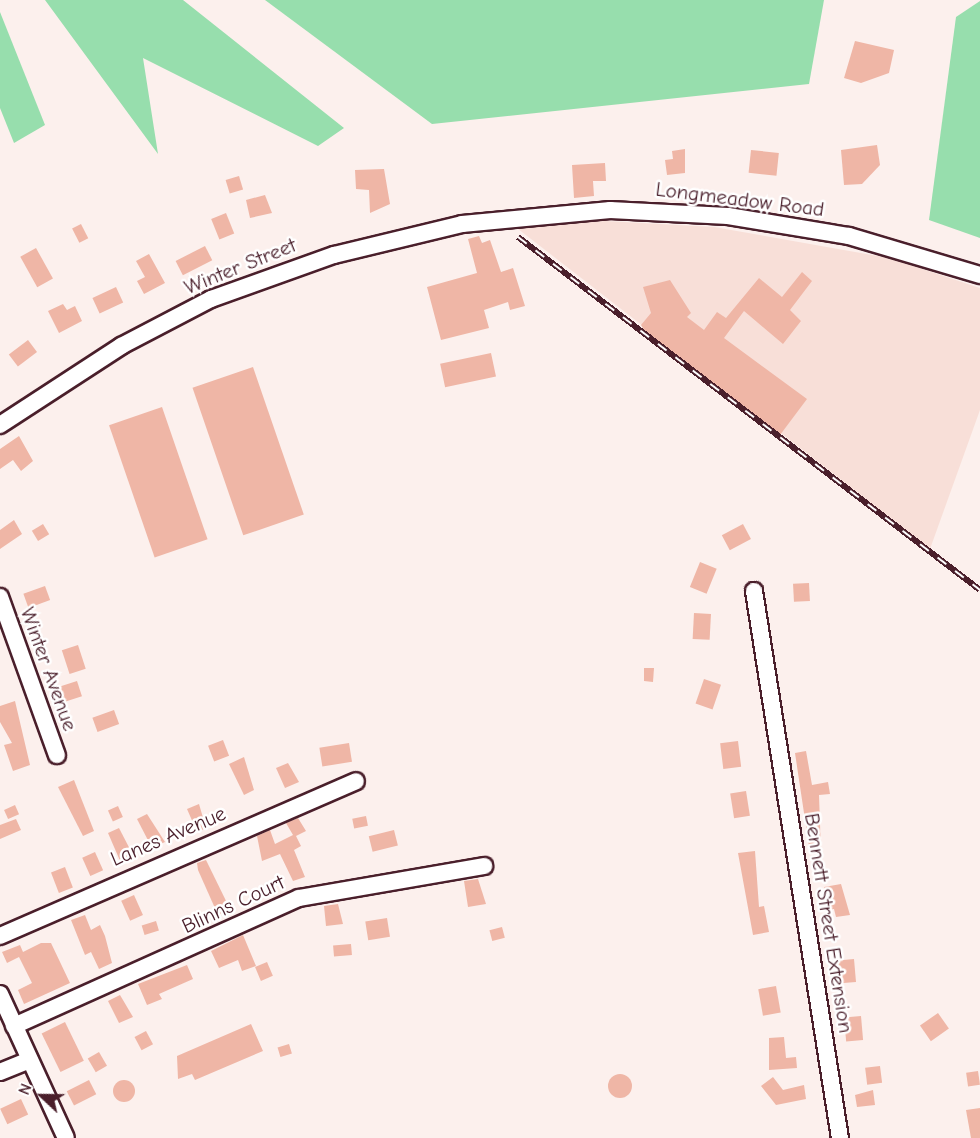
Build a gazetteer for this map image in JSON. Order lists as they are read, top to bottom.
{
  "streets": {
    "street": [
      "Longmeadow Road",
      "Winter Street",
      "Winter Avenue",
      "Lanes Avenue",
      "Blinns Court",
      "Bennett Street Extension"
    ]
  },
  "crossings": [
    ["Longmeadow Road", "Winter Street"]
  ],
  "north": "left"
}
